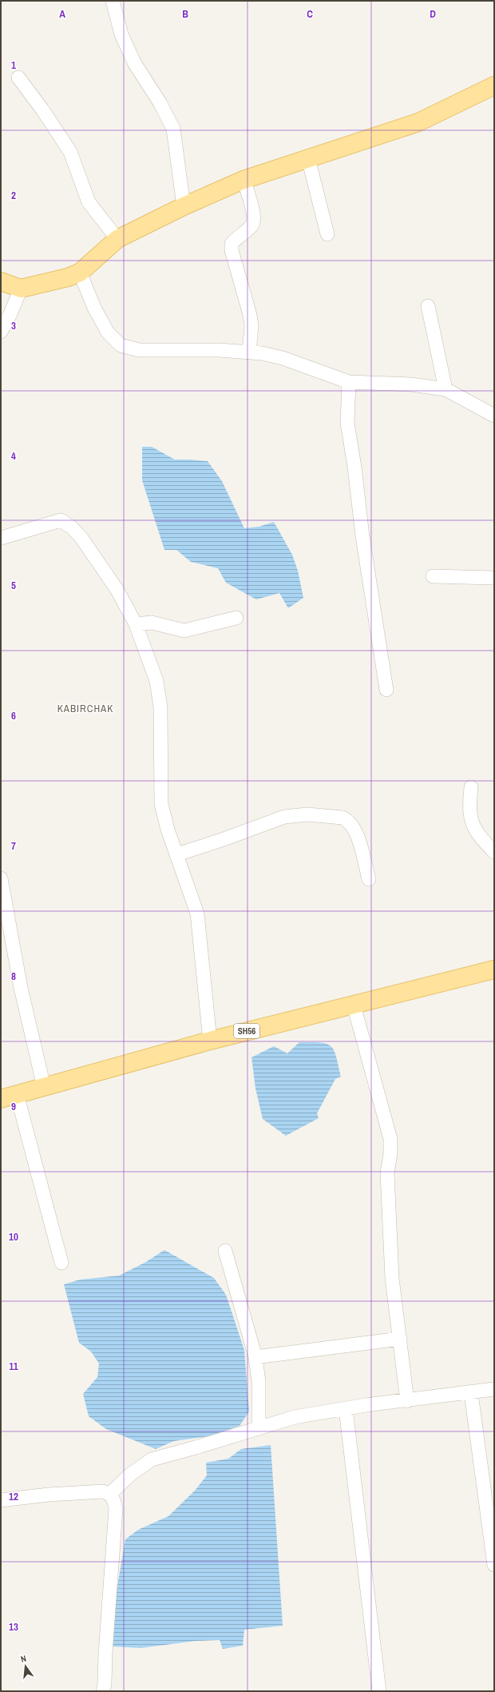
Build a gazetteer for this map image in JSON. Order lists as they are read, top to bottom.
{
  "streets": {
    "main road": ["SH56"]
  },
  "districts": ["KABIRCHAK"],
  "north": "top",
  "grid": {
    "columns": [
      "A",
      "B",
      "C",
      "D"
    ],
    "rows": [
      "1",
      "2",
      "3",
      "4",
      "5",
      "6",
      "7",
      "8",
      "9",
      "10",
      "11",
      "12",
      "13"
    ]
  }
}
